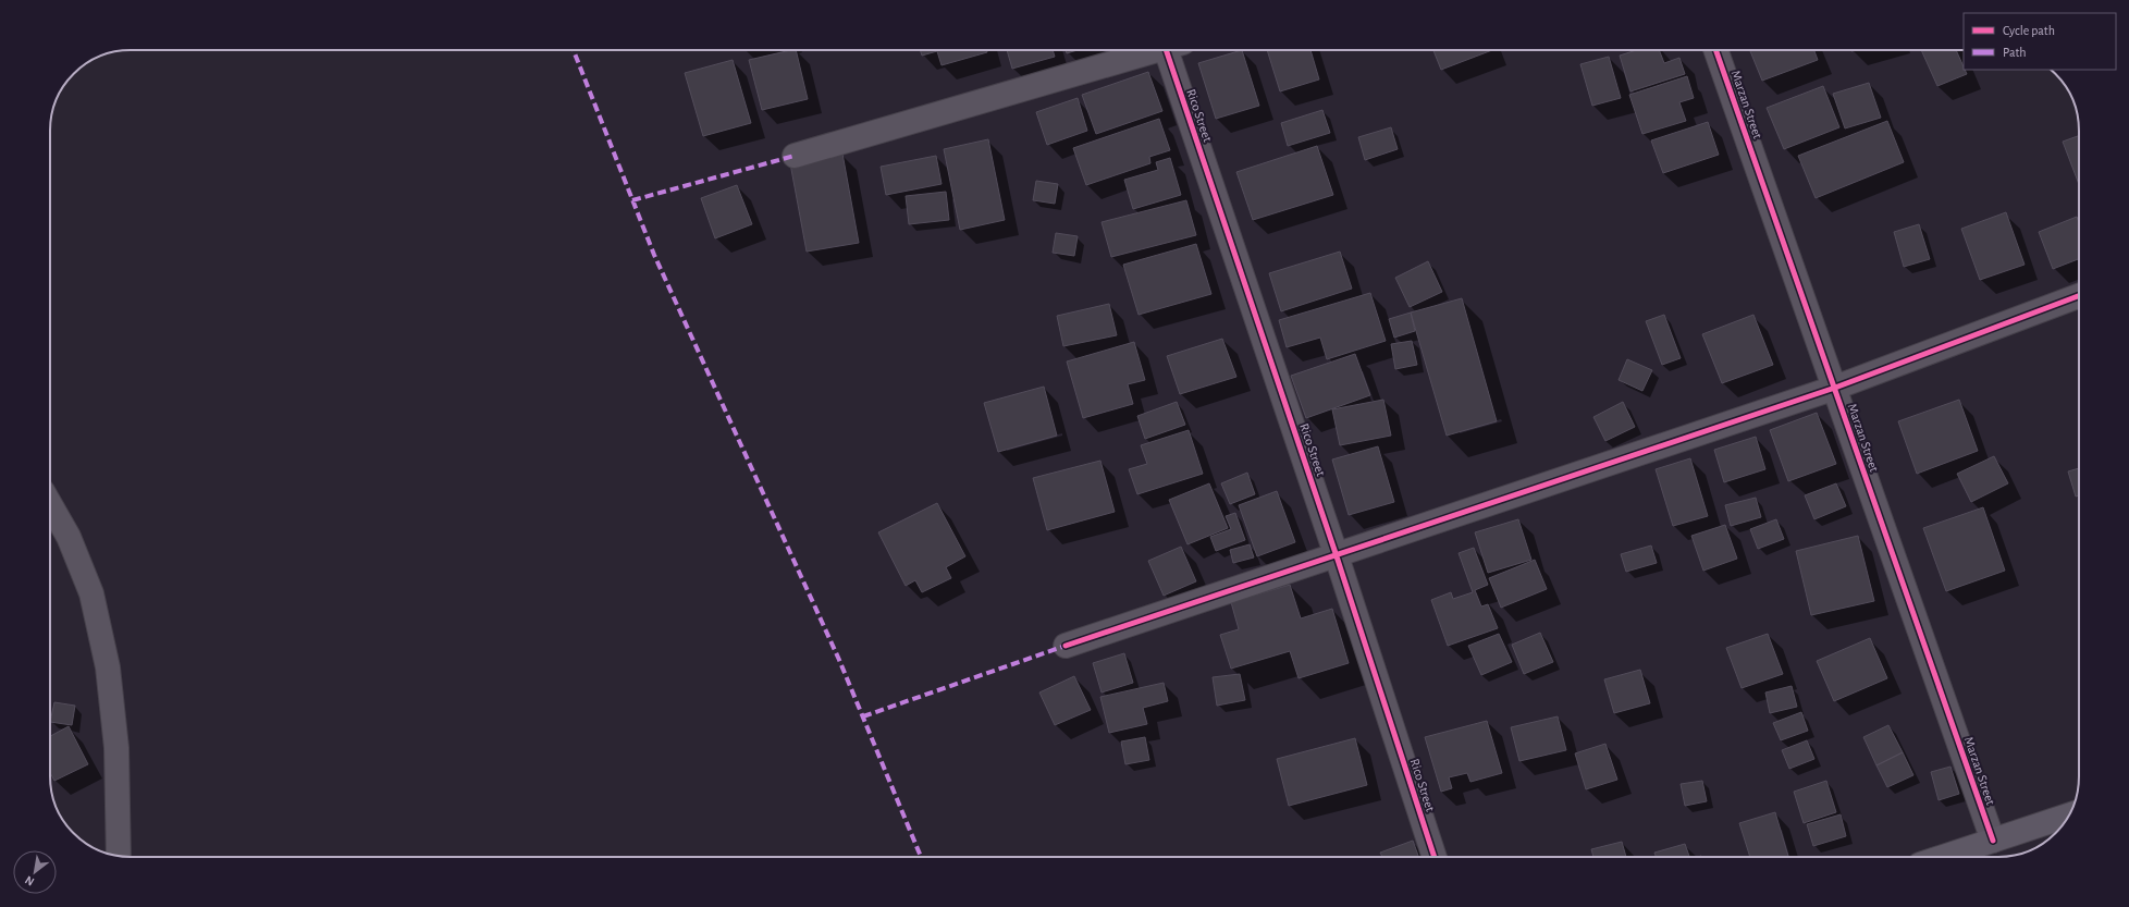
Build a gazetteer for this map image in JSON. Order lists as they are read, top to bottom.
{
  "streets": {
    "street": ["Marzan Street", "Rico Street"]
  },
  "legend": ["Cycle path", "Path"],
  "north": "bottom left"
}
